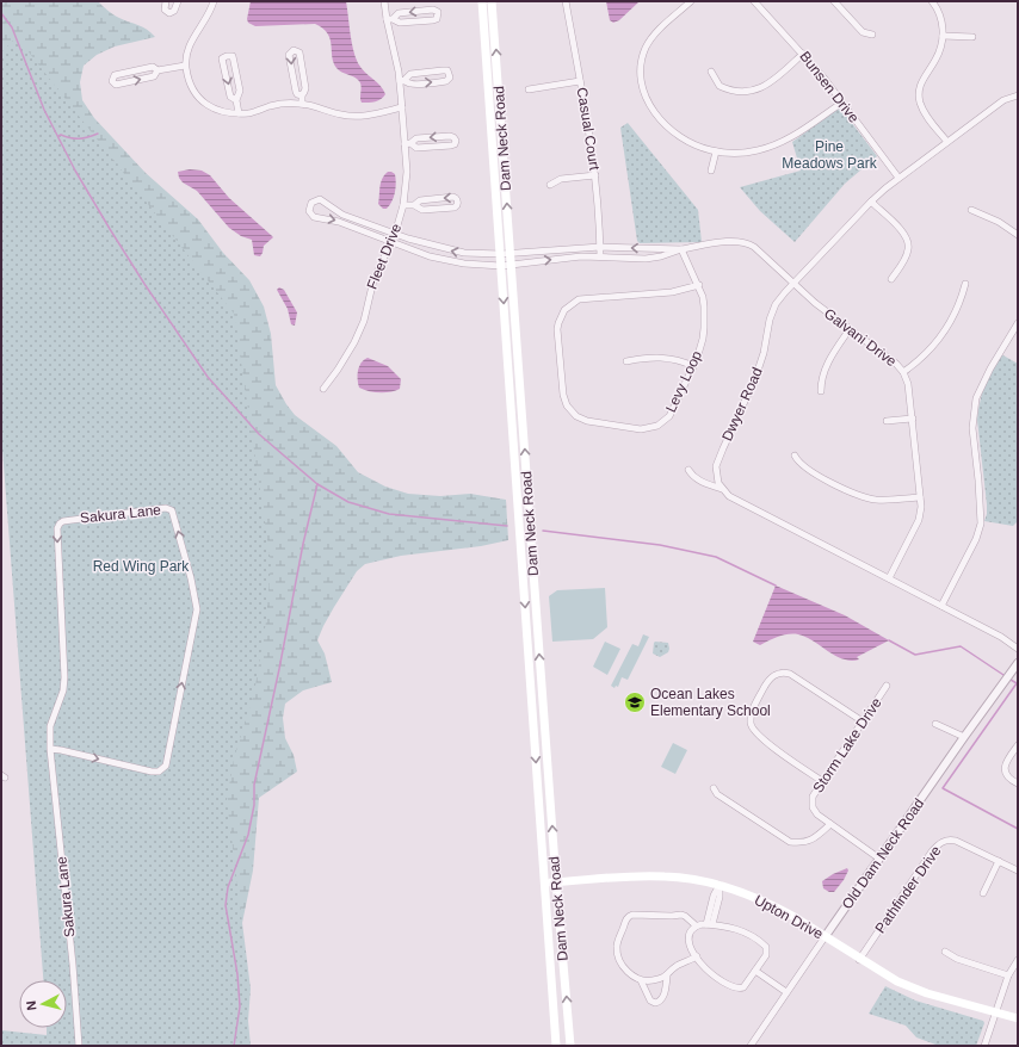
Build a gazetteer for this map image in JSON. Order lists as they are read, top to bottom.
{
  "streets": {
    "main road": ["Dam Neck Road", "Upton Drive"],
    "street": [
      "Bunsen Drive",
      "Casual Court",
      "Fleet Drive",
      "Galvani Drive",
      "Levy Loop",
      "Dwyer Road",
      "Sakura Lane",
      "Storm Lake Drive",
      "Old Dam Neck Road",
      "Pathfinder Drive"
    ]
  },
  "crossings": [
    ["Bunsen Drive", "Dwyer Road"],
    ["Casual Court", "Galvani Drive"],
    ["Dam Neck Road", "Galvani Drive"],
    ["Dam Neck Road", "Upton Drive"],
    ["Fleet Drive", "Galvani Drive"],
    ["Galvani Drive", "Levy Loop"],
    ["Galvani Drive", "Dwyer Road"],
    ["Storm Lake Drive", "Old Dam Neck Road"],
    ["Old Dam Neck Road", "Upton Drive"],
    ["Pathfinder Drive", "Upton Drive"]
  ],
  "parks": ["Pine Meadows Park", "Red Wing Park"],
  "places": {
    "school or university": ["Ocean Lakes Elementary School"]
  },
  "north": "left"
}
